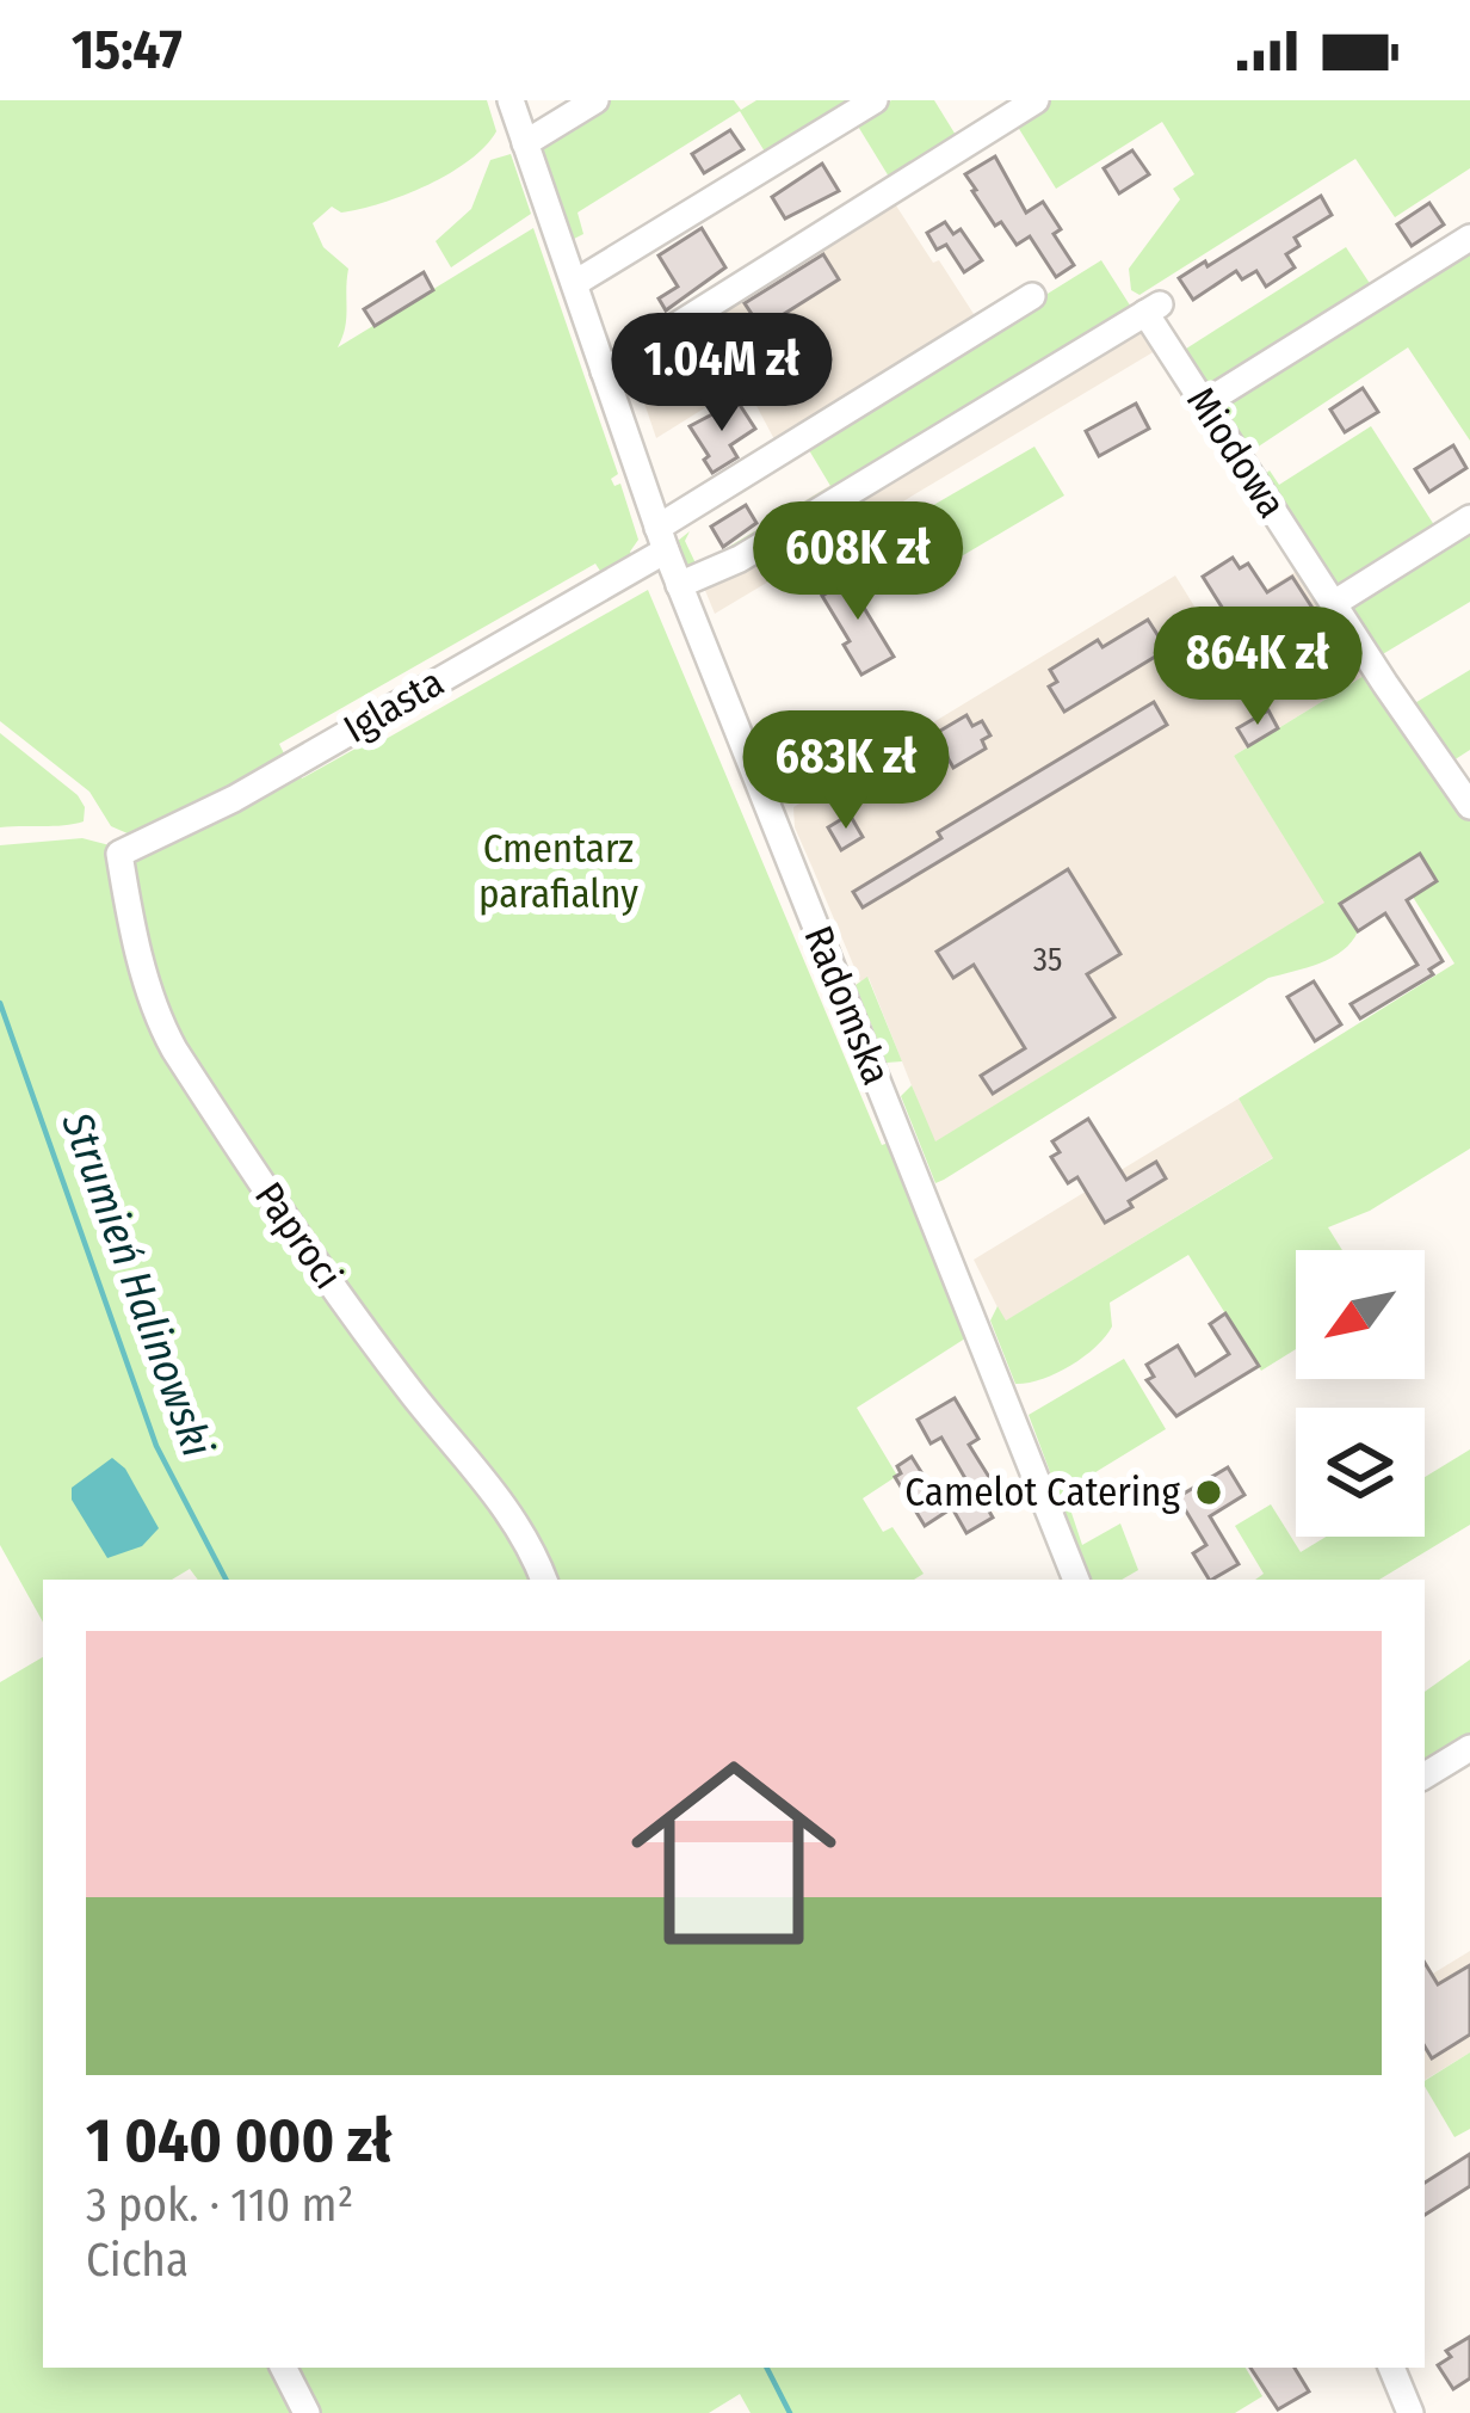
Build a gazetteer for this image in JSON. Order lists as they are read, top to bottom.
{
  "streets": {
    "street": [
      "Miodowa",
      "Iglasta",
      "Radomska",
      "Paproci"
    ]
  },
  "crossings": [
    ["Miodowa", "Radomska"],
    ["Iglasta", "Radomska"],
    ["Iglasta", "Paproci"]
  ],
  "water": ["Strumień Halinowski"],
  "parks": ["Cmentarz parafialny"],
  "places": ["Camelot Catering"],
  "house_numbers": ["35"],
  "north": "bottom left",
  "page": {
    "status": "15:47",
    "price": [
      "1.04M zł",
      "608K zł",
      "864K zł",
      "683K zł"
    ],
    "list": [
      {
        "name": "1 040 000 zł",
        "note": "3 pok. · 110 m² · Cicha"
      }
    ]
  }
}
